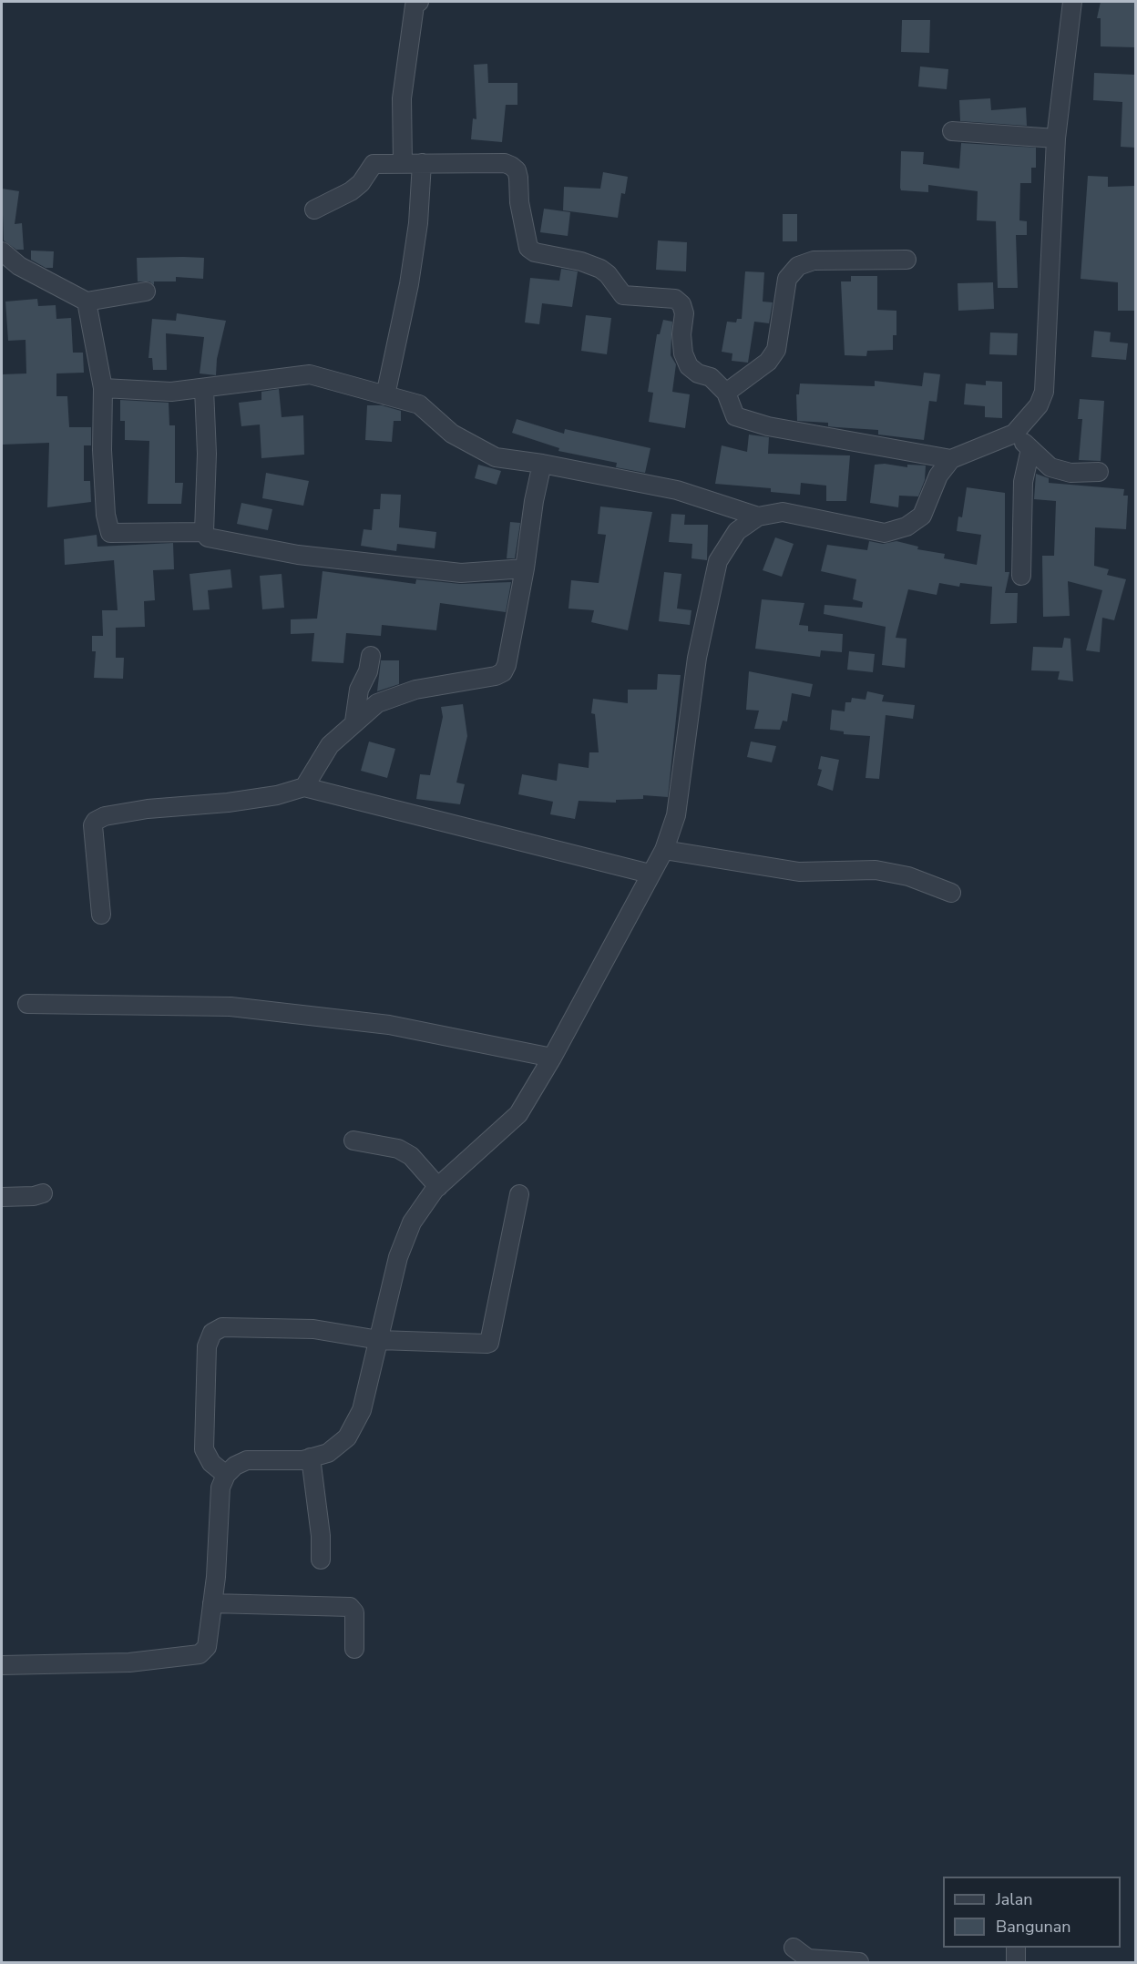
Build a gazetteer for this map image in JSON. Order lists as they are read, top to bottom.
{
  "legend": ["Jalan", "Bangunan"]
}
